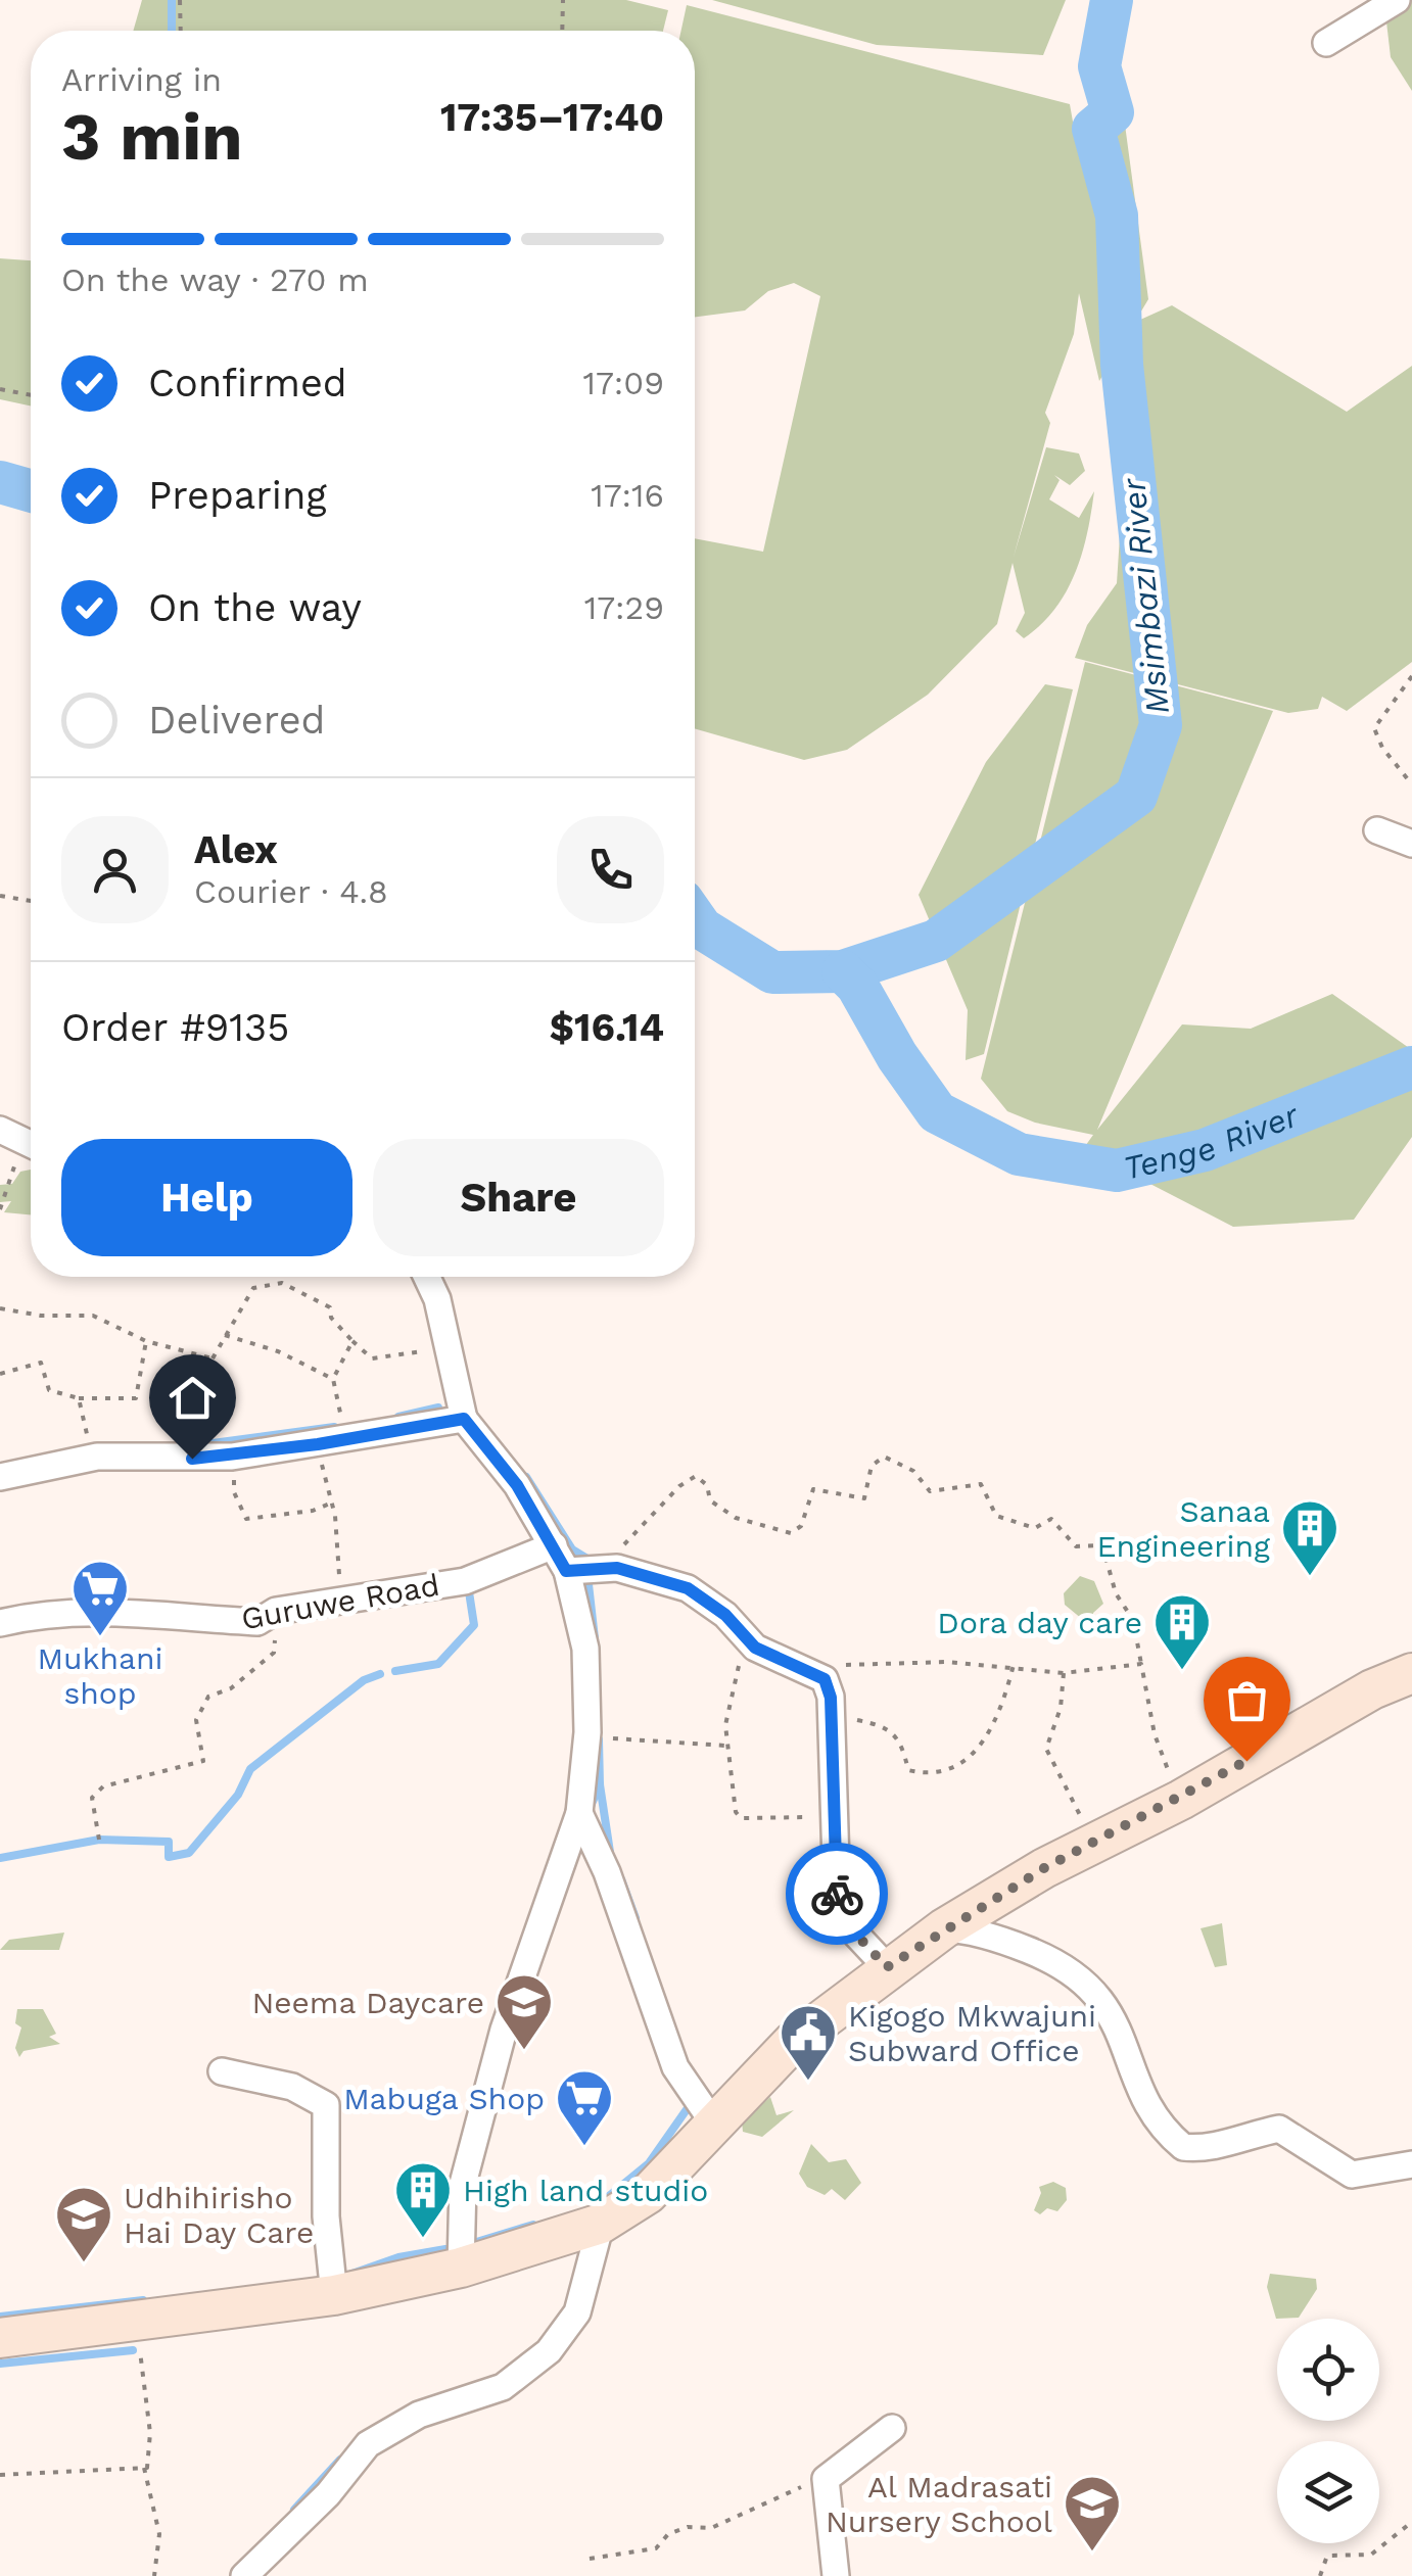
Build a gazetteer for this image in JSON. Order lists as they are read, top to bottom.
{
  "streets": {
    "street": ["Guruwe Road"]
  },
  "water": ["Msimbazi River", "Tenge River"],
  "places": {
    "building": ["Sanaa Engineering", "Dora day care", "High land studio"],
    "supermarket": ["Mukhani shop", "Mabuga Shop"],
    "school or university": ["Neema Daycare", "Udhihirisho Hai Day Care", "Al Madrasati Nursery School"],
    "public building": ["Kigogo Mkwajuni Subward Office"]
  },
  "page": {
    "heading": ["3 min", "Arriving in", "17:35–17:40"],
    "panel": [
      "Alex",
      "Courier · 4.8",
      "Order #9135",
      "$16.14"
    ],
    "bar": "On the way · 270 m",
    "list": [
      ["Confirmed", "17:09"],
      ["Preparing", "17:16"],
      ["On the way", "17:29"],
      "Delivered"
    ],
    "buttons": ["Help", "Share"]
  }
}
